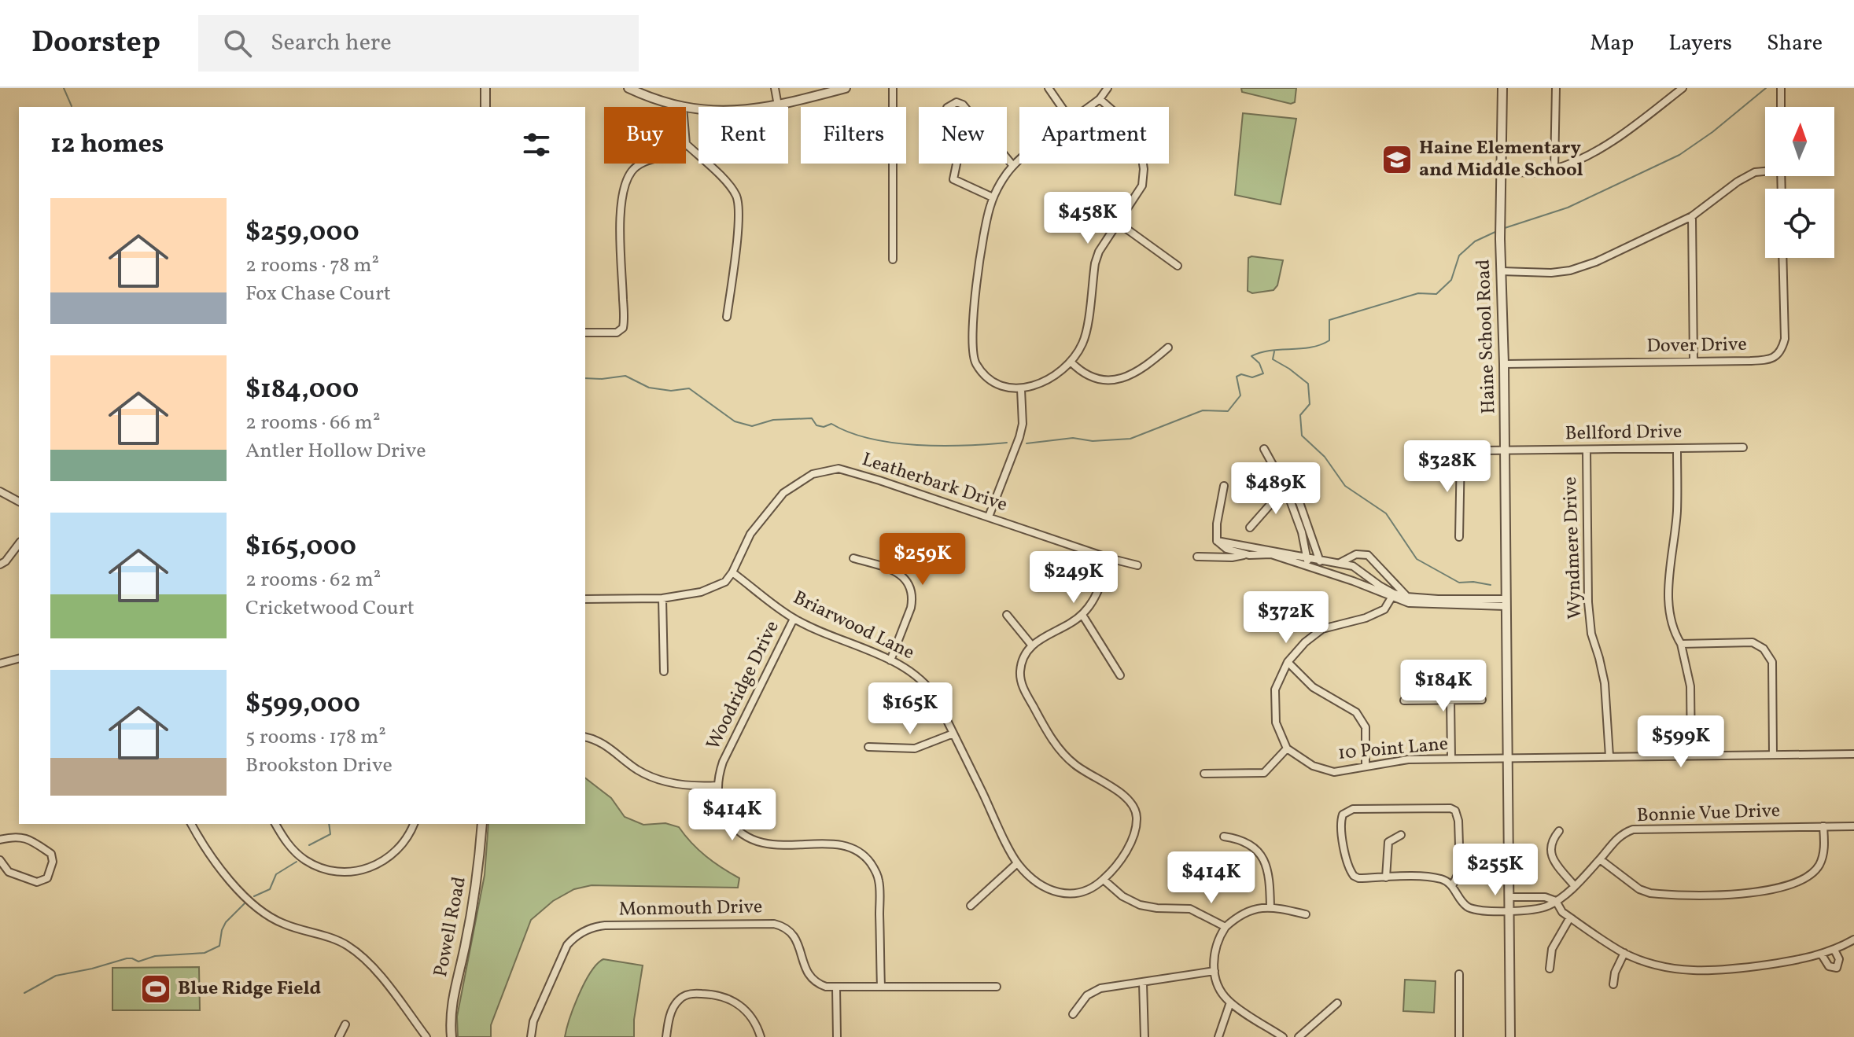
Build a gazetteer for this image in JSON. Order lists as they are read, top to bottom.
{
  "streets": {
    "street": [
      "Haine School Road",
      "Dover Drive",
      "Bellford Drive",
      "Leatherbark Drive",
      "Wyndmere Drive",
      "Briarwood Lane",
      "Woodridge Drive",
      "10 Point Lane",
      "Bonnie Vue Drive",
      "Monmouth Drive",
      "Powell Road"
    ]
  },
  "crossings": [
    ["Haine School Road", "Dover Drive"],
    ["Haine School Road", "Bellford Drive"],
    ["Haine School Road", "10 Point Lane"],
    ["Haine School Road", "Bonnie Vue Drive"],
    ["Bellford Drive", "Wyndmere Drive"],
    ["Leatherbark Drive", "Briarwood Lane"],
    ["Wyndmere Drive", "10 Point Lane"],
    ["Briarwood Lane", "Woodridge Drive"]
  ],
  "places": {
    "school or university": ["Haine Elementary and Middle School"],
    "sports": ["Blue Ridge Field"]
  },
  "north": "top",
  "page": {
    "header": "Doorstep",
    "search": "Search here",
    "nav": ["Map", "Layers", "Share"],
    "chip": [
      "Buy",
      "Rent",
      "Filters",
      "New",
      "Apartment"
    ],
    "heading": "12 homes",
    "list": [
      {
        "name": "$259,000",
        "note": "2 rooms · 78 m² · Fox Chase Court"
      },
      {
        "name": "$184,000",
        "note": "2 rooms · 66 m² · Antler Hollow Drive"
      },
      {
        "name": "$165,000",
        "note": "2 rooms · 62 m² · Cricketwood Court"
      },
      {
        "name": "$599,000",
        "note": "5 rooms · 178 m² · Brookston Drive"
      }
    ],
    "price": [
      "$458K",
      "$328K",
      "$489K",
      "$259K",
      "$249K",
      "$372K",
      "$184K",
      "$165K",
      "$599K",
      "$414K",
      "$255K",
      "$414K"
    ]
  }
}
